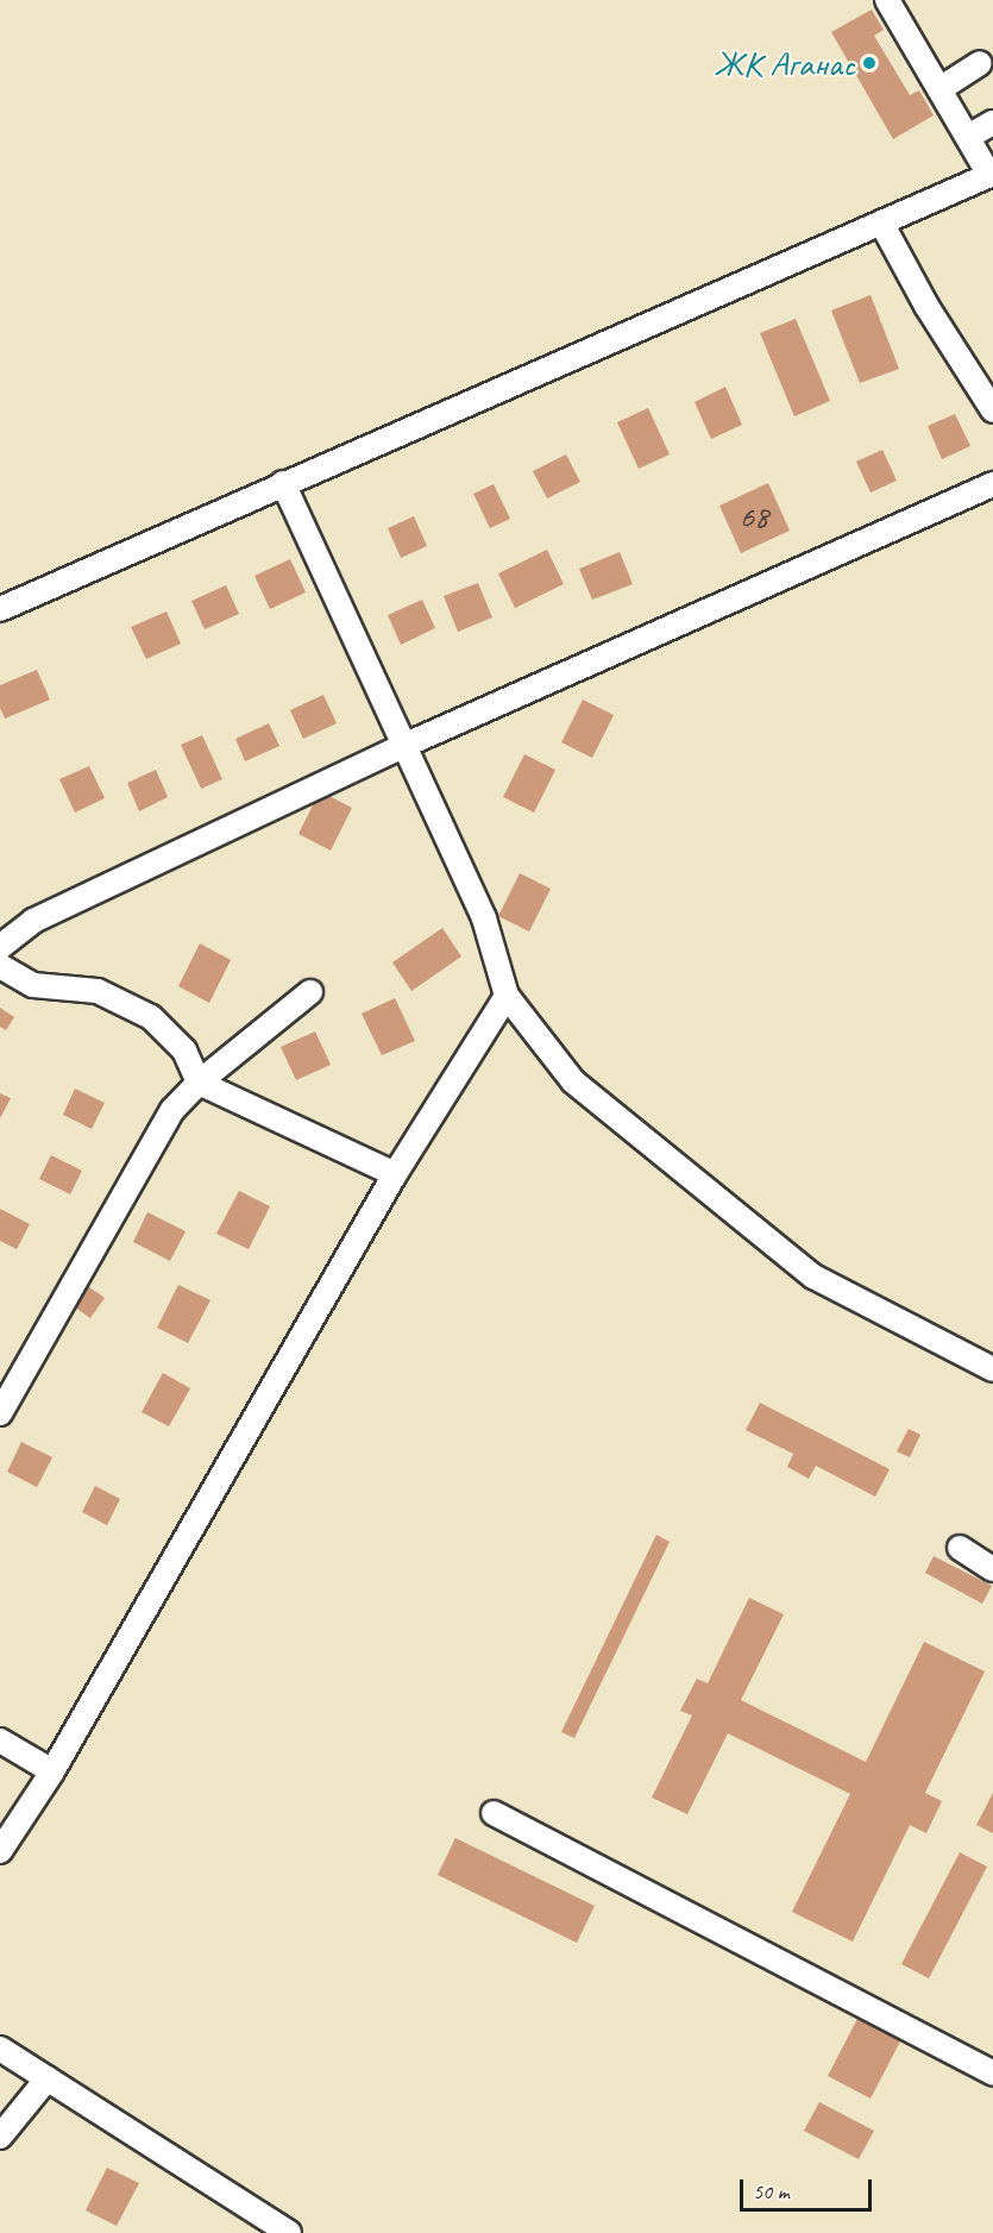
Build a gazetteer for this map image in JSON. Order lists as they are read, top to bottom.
{
  "places": ["ЖК Аганас"],
  "house_numbers": ["68"],
  "scale_bar": "50 m"
}
